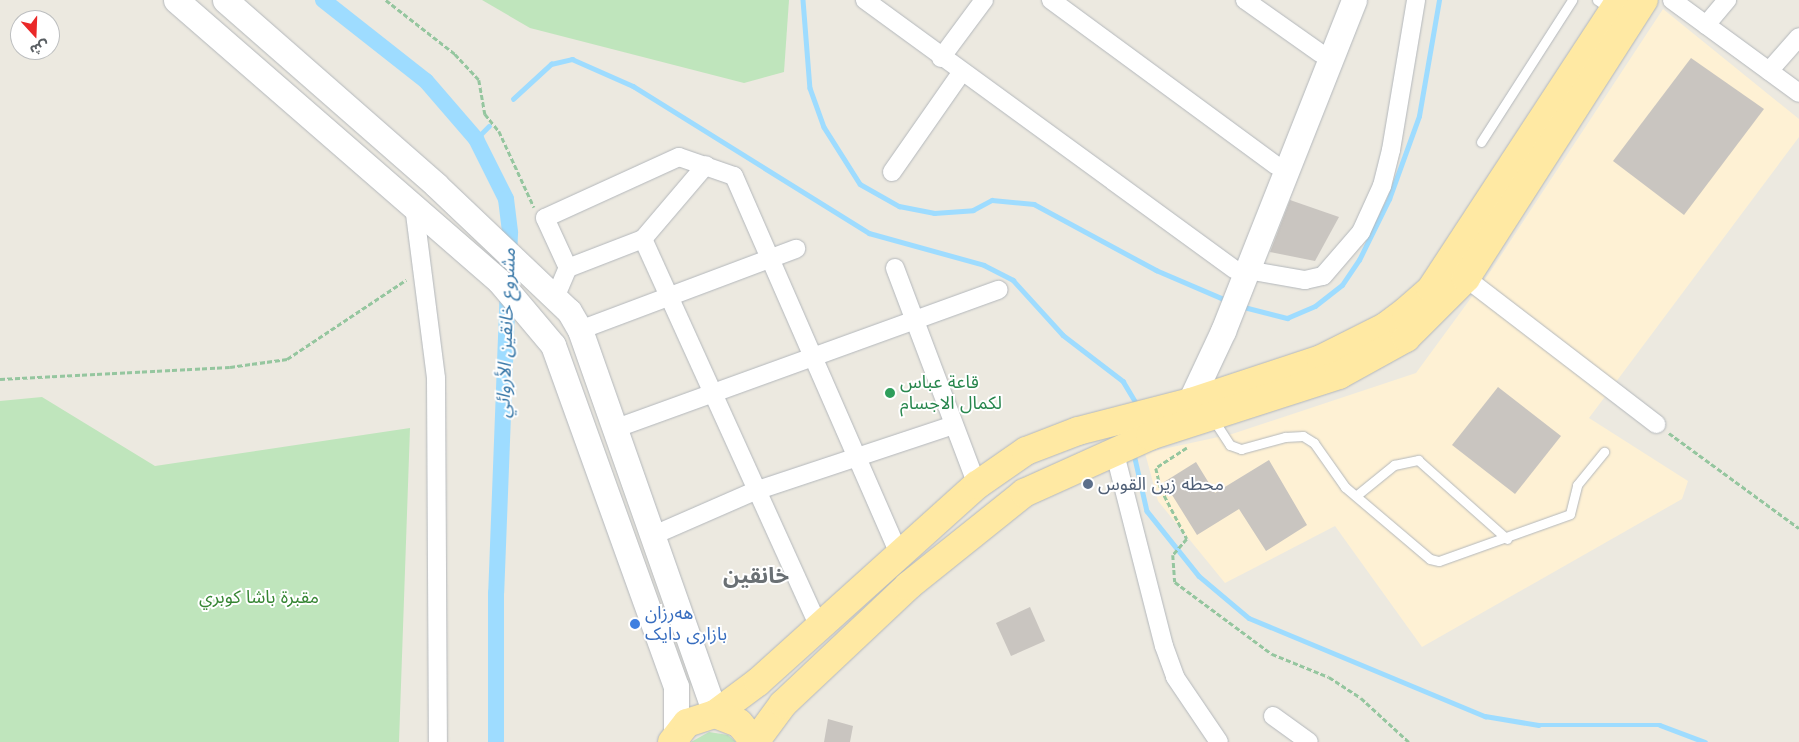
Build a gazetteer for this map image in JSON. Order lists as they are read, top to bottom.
{
  "districts": ["خانقين"],
  "water": ["مشروع خانقين الأروائي"],
  "parks": ["مقبرة باشا كوبري"],
  "places": ["قاعة عباس لكمال الاجسام", "محطه زين القوس", "هەرزان بازاری دایک"],
  "north": "bottom"
}
